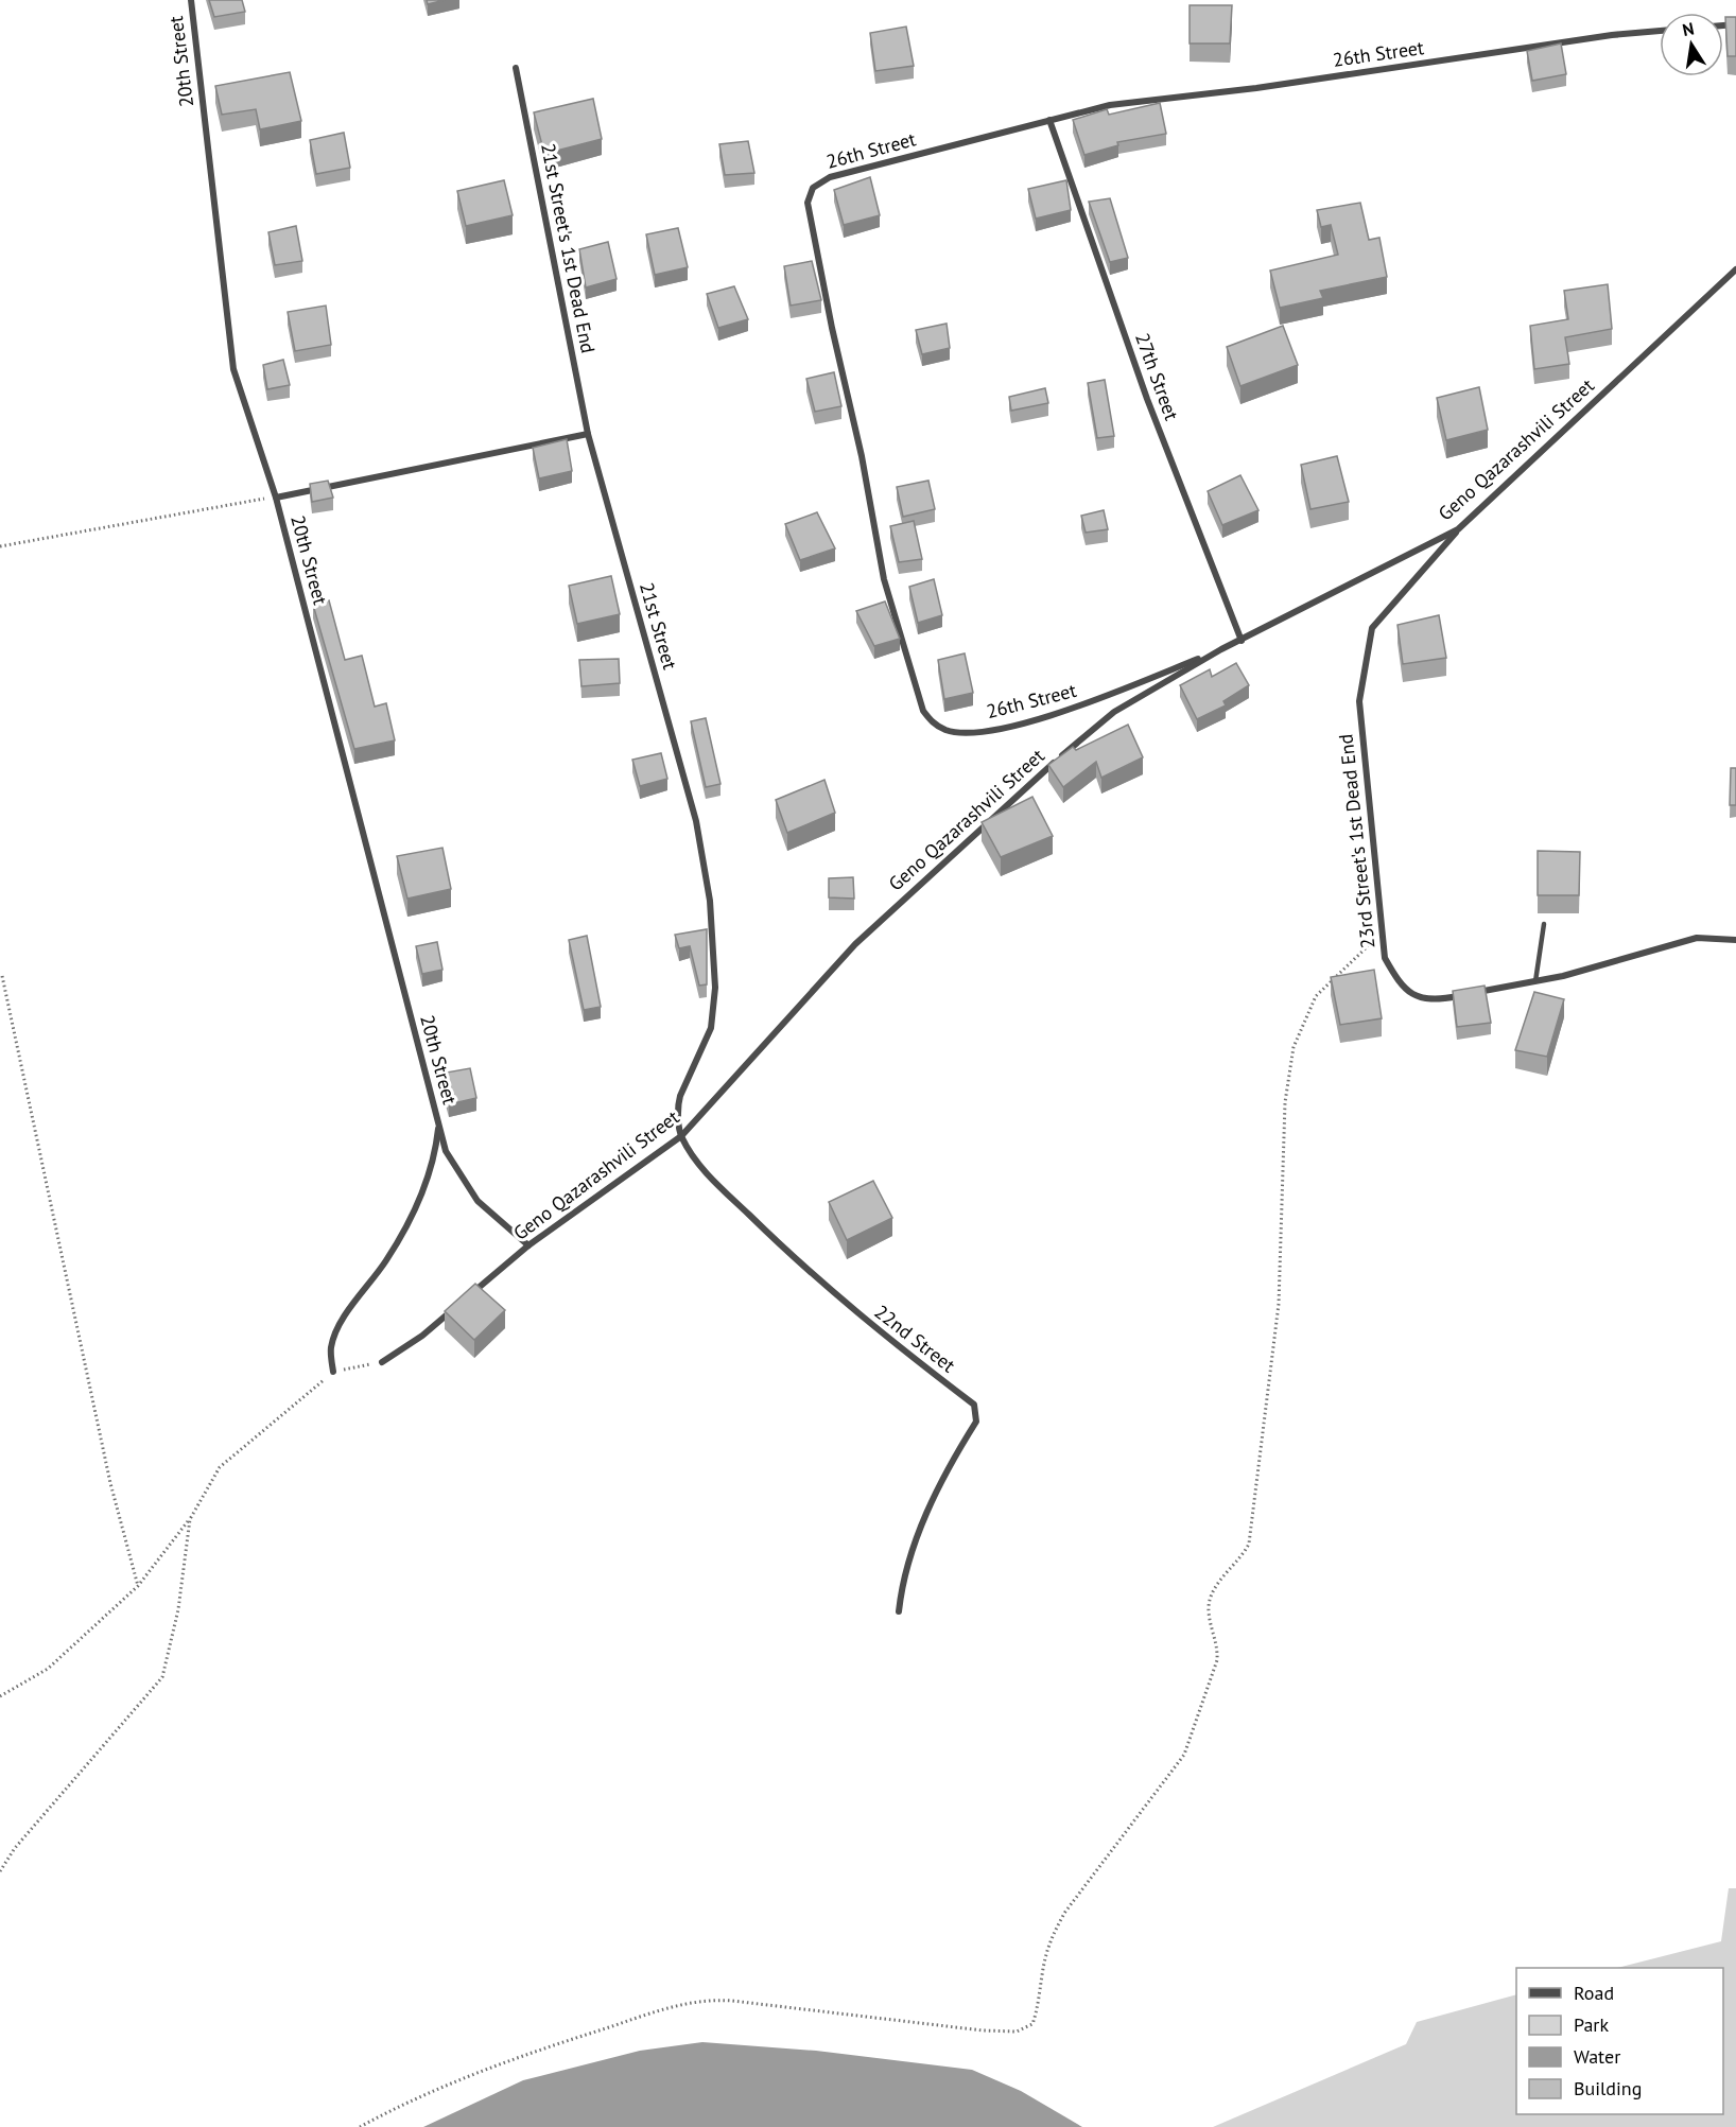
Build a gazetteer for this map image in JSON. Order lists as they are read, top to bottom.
{
  "streets": {
    "street": [
      "26th Street",
      "20th Street",
      "21st Street's 1st Dead End",
      "27th Street",
      "Geno Qazarashvili Street",
      "21st Street",
      "23rd Street's 1st Dead End",
      "22nd Street"
    ]
  },
  "crossings": [
    ["26th Street", "27th Street"],
    ["26th Street", "Geno Qazarashvili Street"],
    ["20th Street", "Geno Qazarashvili Street"],
    ["21st Street's 1st Dead End", "21st Street"],
    ["27th Street", "Geno Qazarashvili Street"],
    ["Geno Qazarashvili Street", "21st Street"],
    ["Geno Qazarashvili Street", "23rd Street's 1st Dead End"],
    ["Geno Qazarashvili Street", "22nd Street"],
    ["21st Street", "22nd Street"]
  ],
  "legend": [
    "Road",
    "Park",
    "Water",
    "Building"
  ],
  "north": "top"
}
